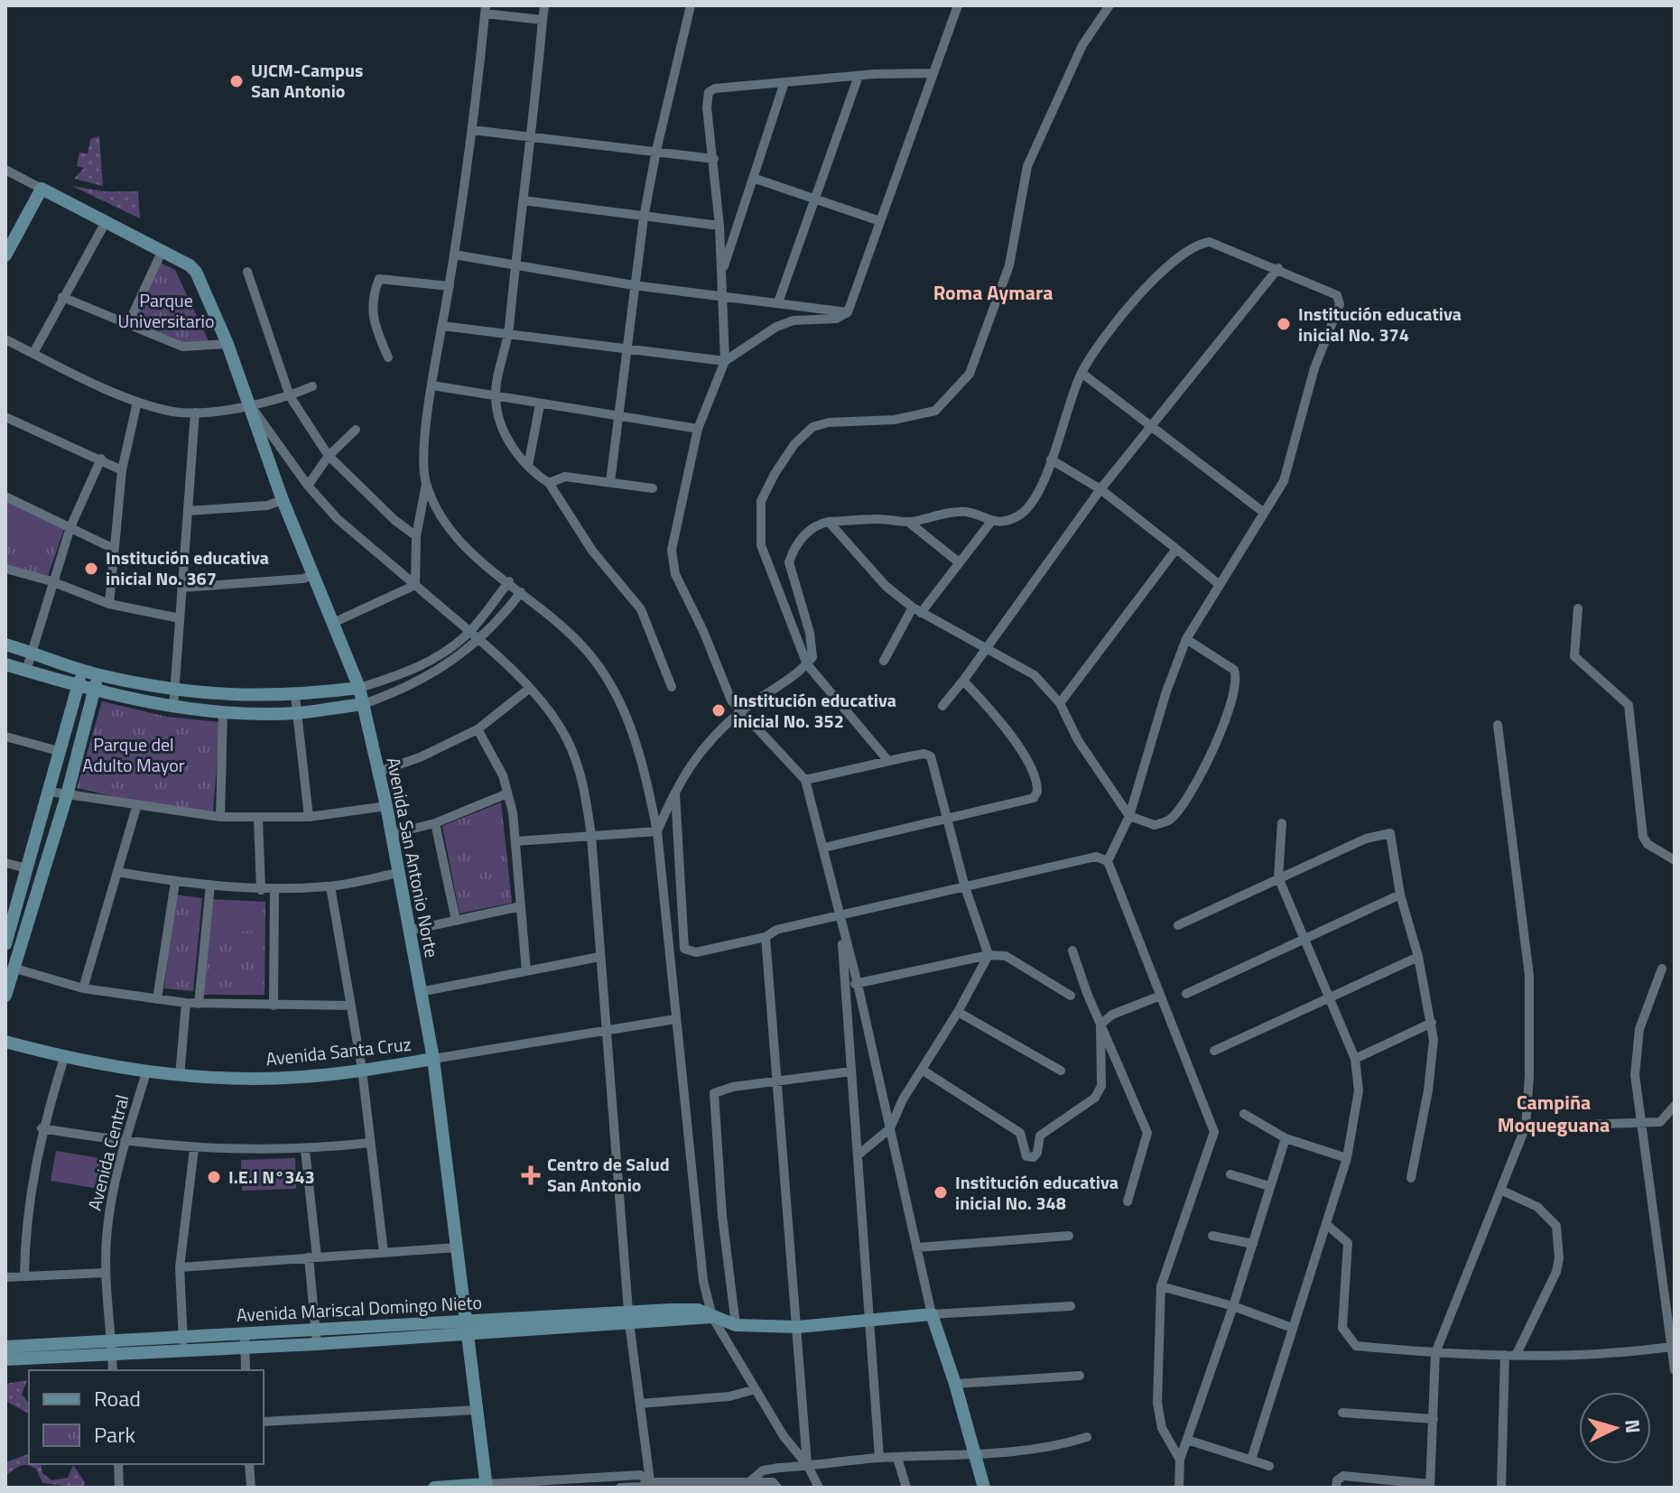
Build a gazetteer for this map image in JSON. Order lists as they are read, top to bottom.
{
  "streets": {
    "street": [
      "Avenida San Antonio Norte",
      "Avenida Santa Cruz",
      "Avenida Central",
      "Avenida Mariscal Domingo Nieto"
    ]
  },
  "crossings": [
    ["Avenida San Antonio Norte", "Avenida Santa Cruz"],
    ["Avenida San Antonio Norte", "Avenida Mariscal Domingo Nieto"],
    ["Avenida Santa Cruz", "Avenida Central"],
    ["Avenida Central", "Avenida Mariscal Domingo Nieto"]
  ],
  "districts": ["Roma Aymara", "Campiña Moqueguana"],
  "parks": ["Parque Universitario", "Parque del Adulto Mayor"],
  "places": {
    "other": [
      "UJCM-Campus San Antonio",
      "Institución educativa inicial No. 374",
      "Institución educativa inicial No. 367",
      "Institución educativa inicial No. 352",
      "I.E.I N°343",
      "Institución educativa inicial No. 348"
    ],
    "health": ["Centro de Salud San Antonio"]
  },
  "legend": ["Road", "Park"],
  "north": "right"
}
